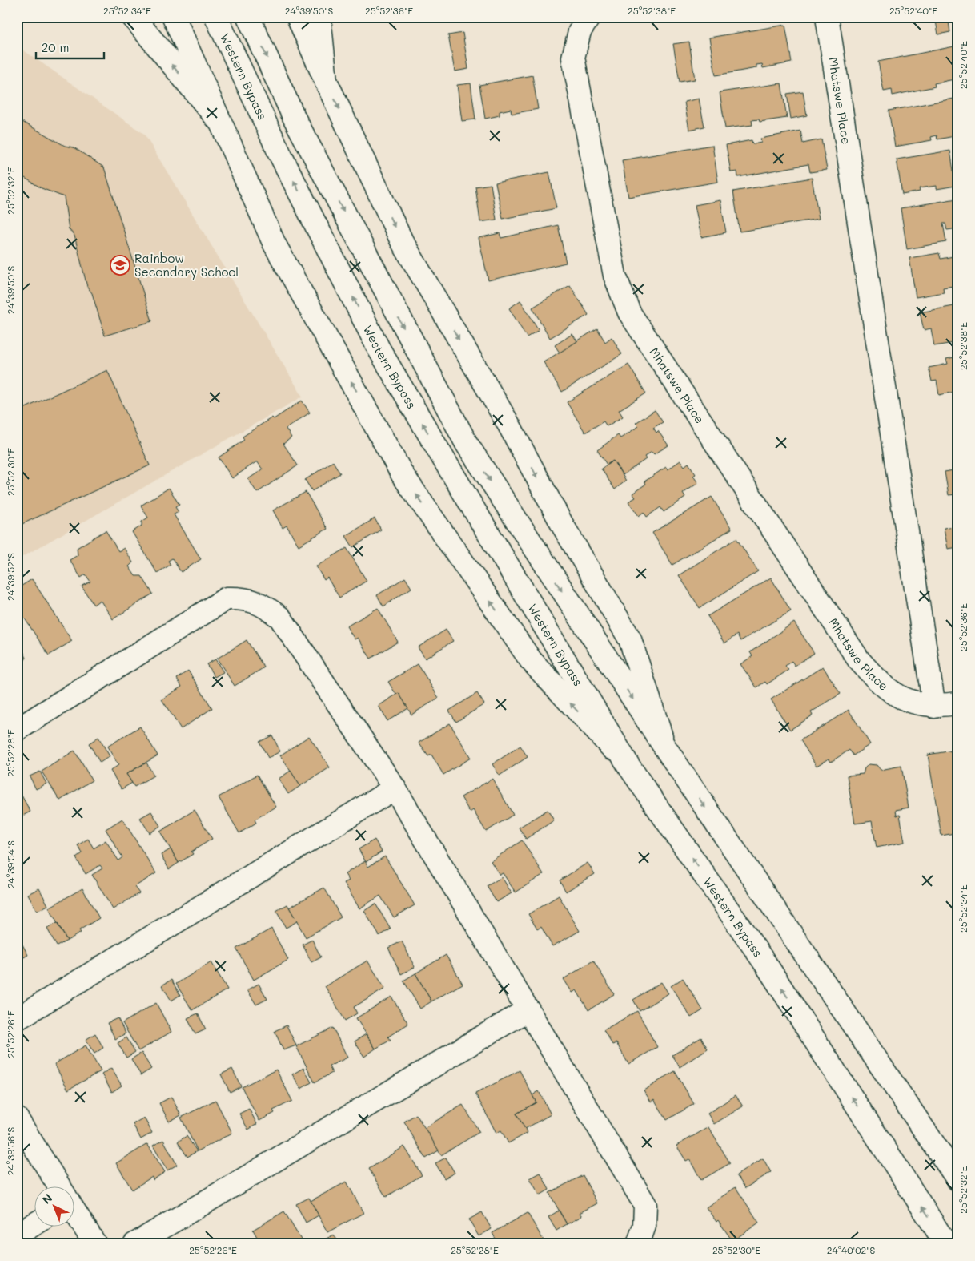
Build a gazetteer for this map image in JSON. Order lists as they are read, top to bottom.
{
  "streets": {
    "main road": ["Western Bypass", "Mhatswe Place"]
  },
  "places": {
    "school or university": ["Rainbow Secondary School"]
  },
  "scale_bar": "20 m",
  "north": "top left",
  "coordinates": [
    "25°52'34\"E",
    "24°39'50\"S",
    "25°52'36\"E",
    "25°52'38\"E",
    "25°52'40\"E",
    "25°52'32\"E",
    "25°52'30\"E",
    "24°39'52\"S",
    "25°52'28\"E",
    "24°39'54\"S",
    "25°52'26\"E",
    "24°39'56\"S",
    "24°40'02\"S"
  ]
}
